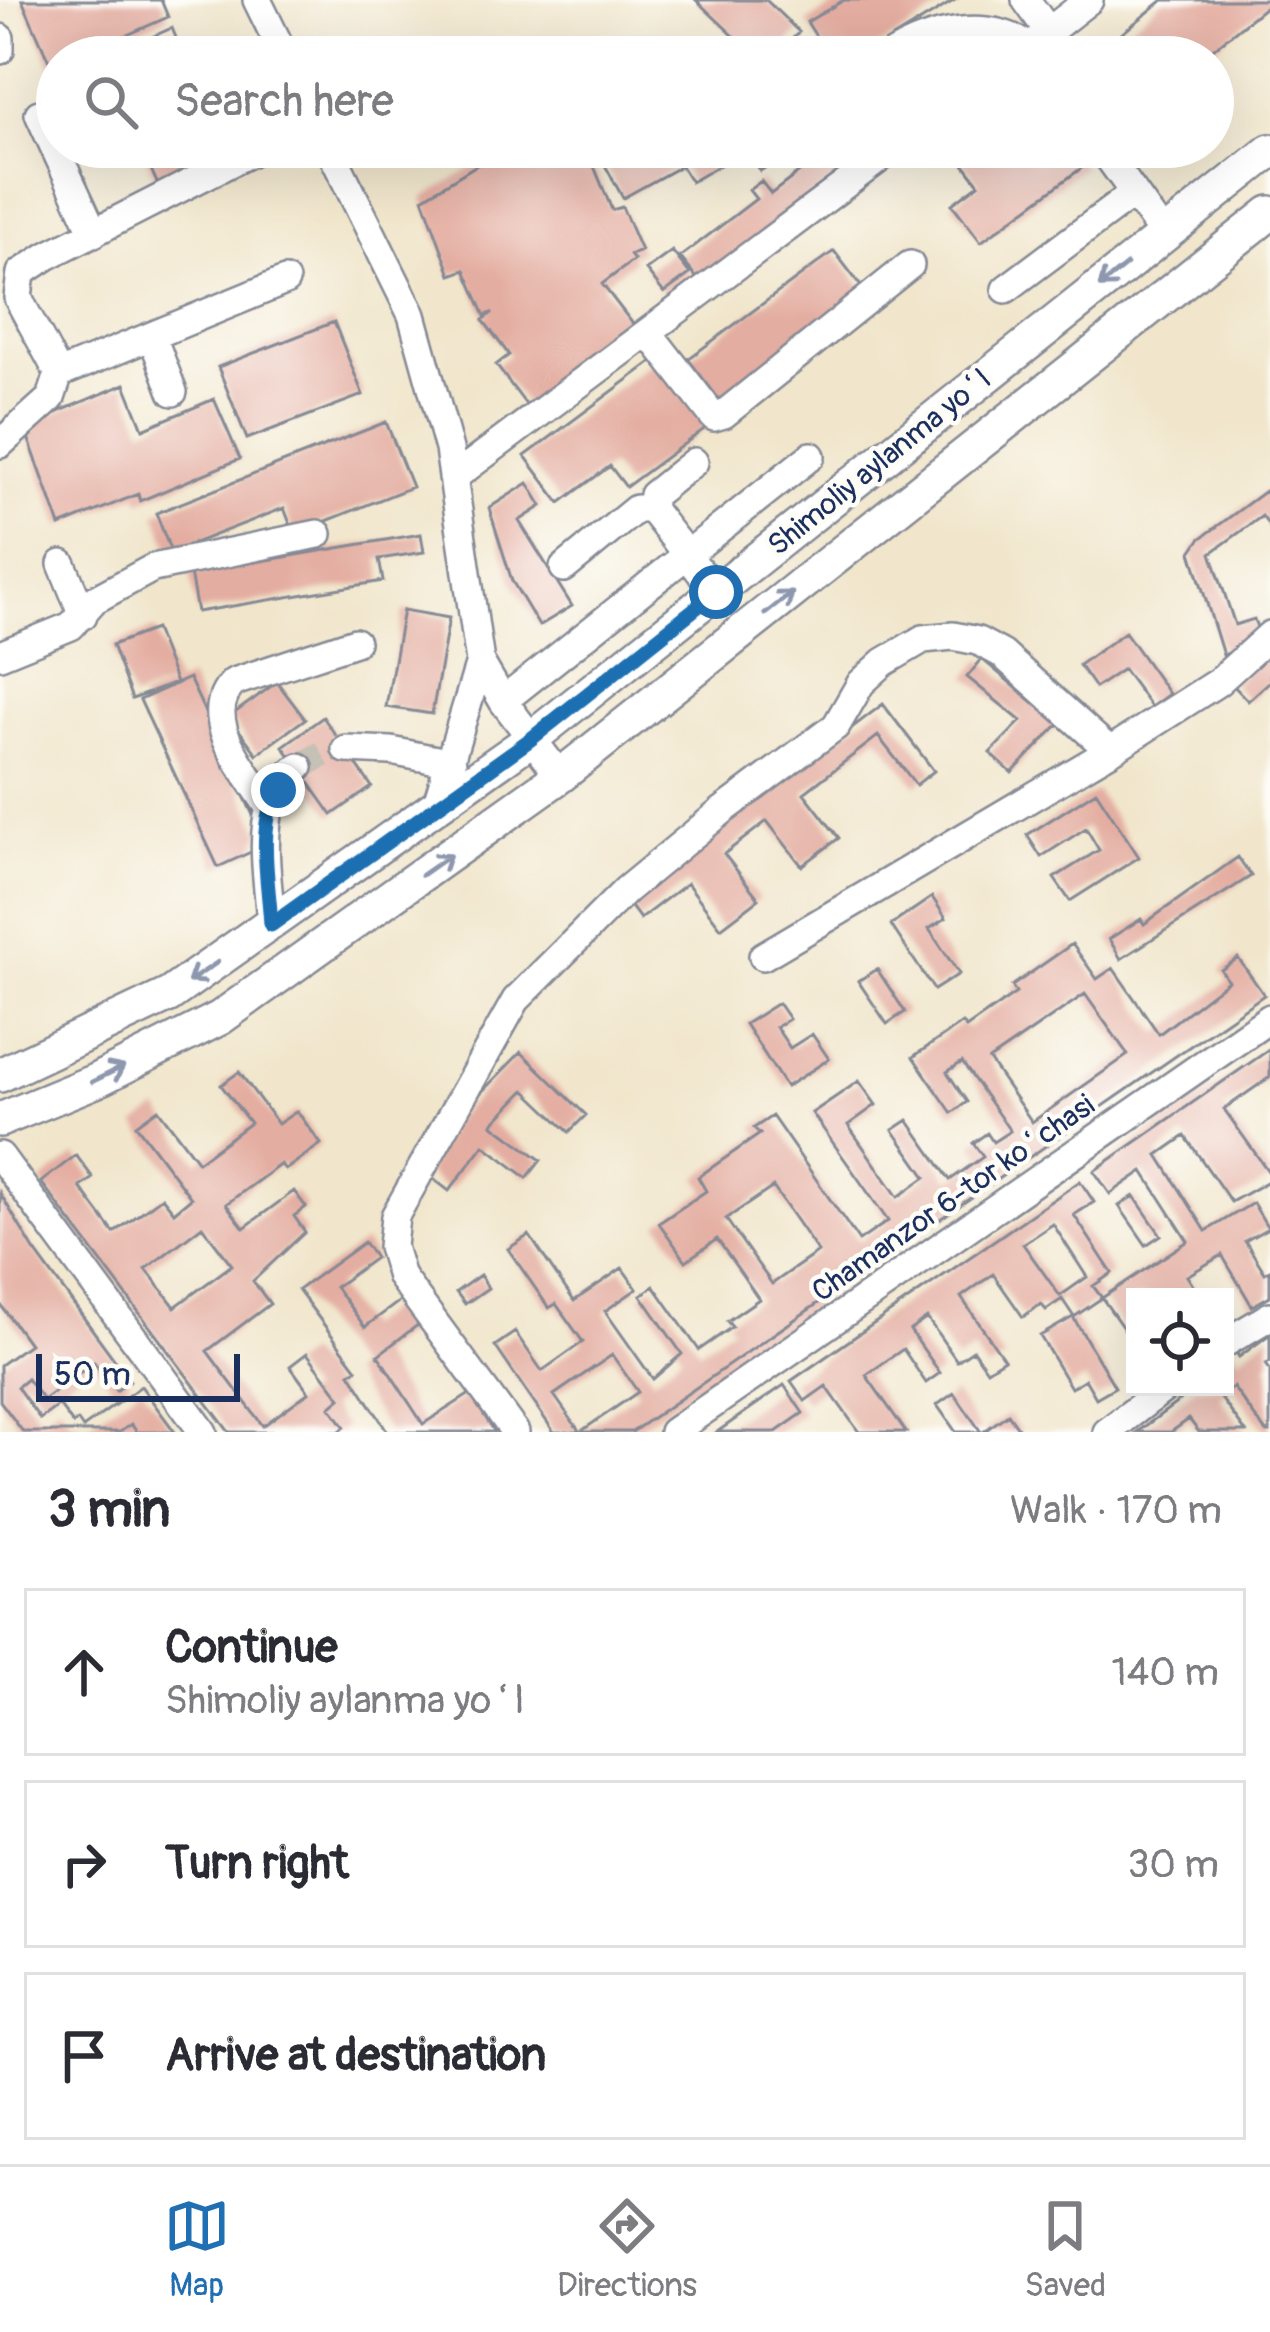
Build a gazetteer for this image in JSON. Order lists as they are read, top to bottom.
{
  "streets": {
    "main road": ["Shimoliy aylanma yoʻl"],
    "street": ["Chamanzor 6-tor koʻchasi"]
  },
  "scale_bar": "50 m",
  "page": {
    "search": "Search here",
    "scale": "50 m",
    "heading": ["3 min", "Walk · 170 m"],
    "list": [
      ["Continue", "Shimoliy aylanma yoʻl", "140 m"],
      ["Turn right", "30 m"],
      "Arrive at destination"
    ],
    "nav": ["Map", "Directions", "Saved"]
  }
}
